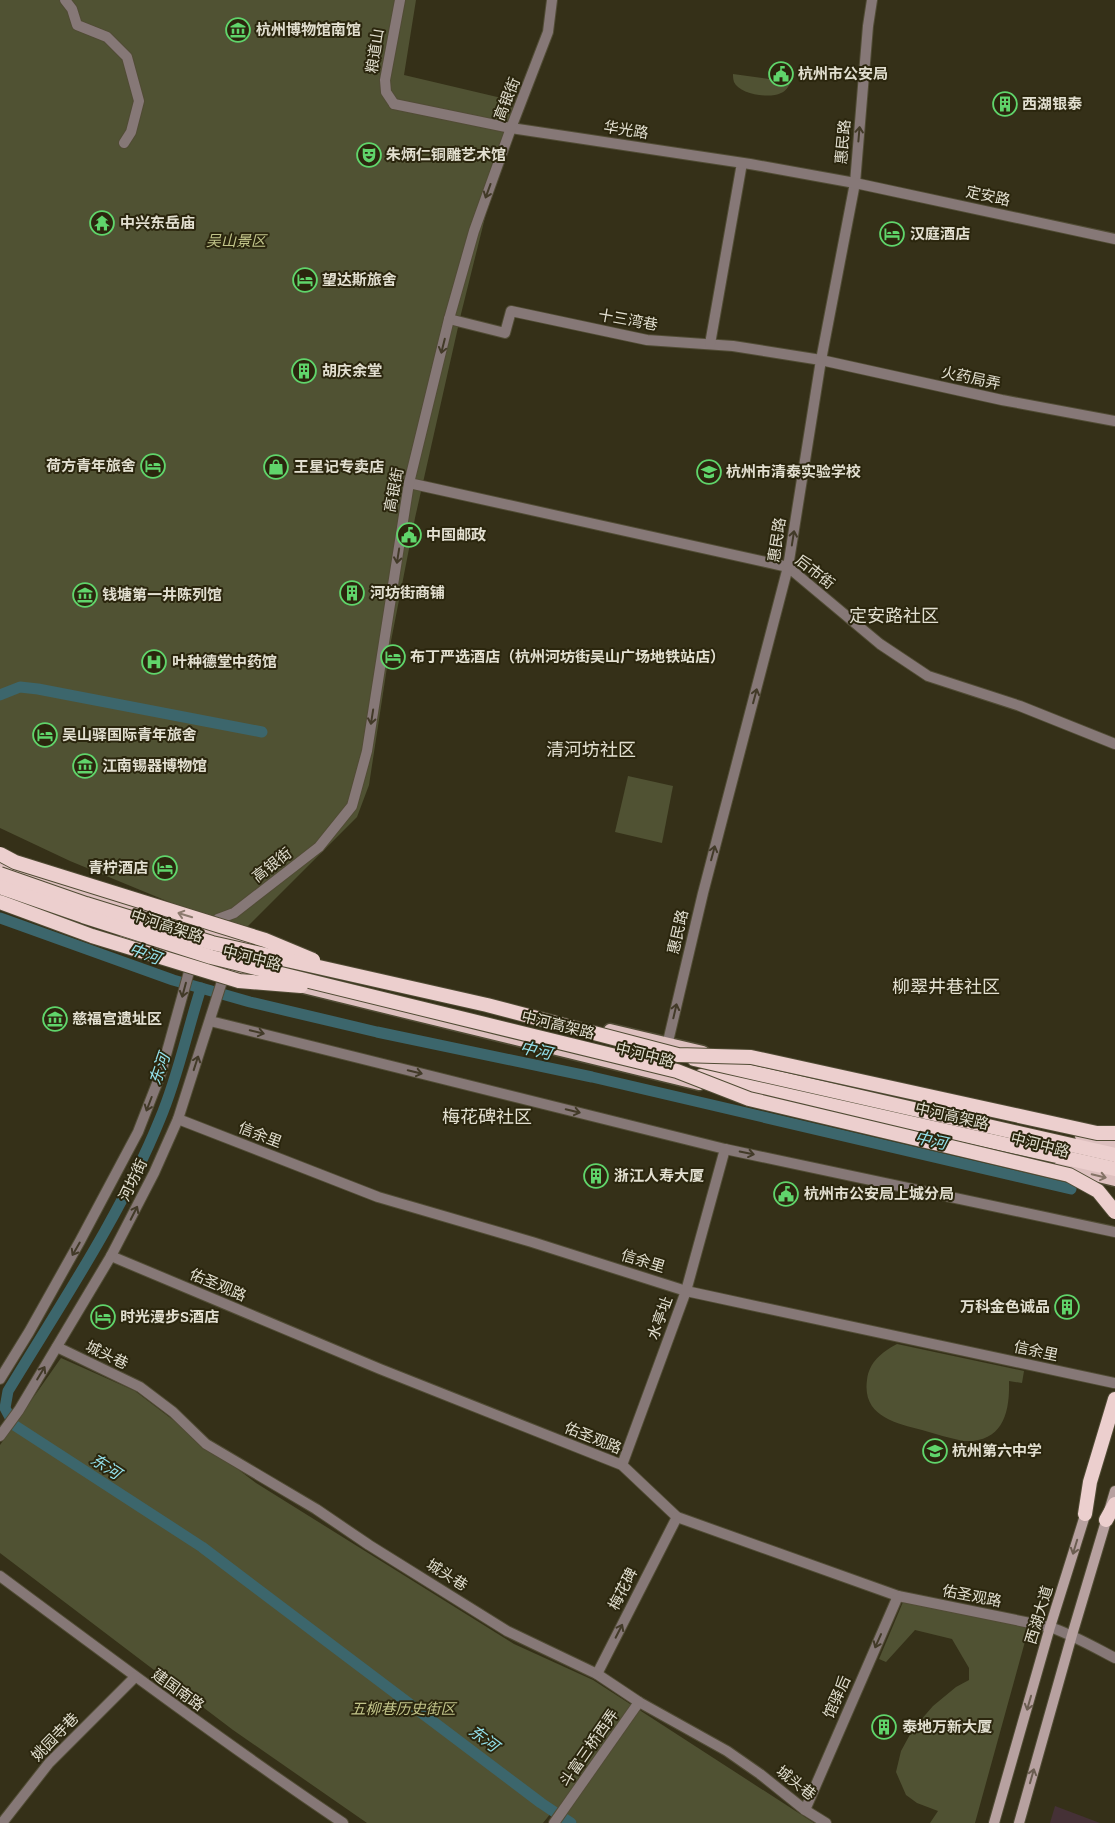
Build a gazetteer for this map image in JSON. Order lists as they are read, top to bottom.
{
  "streets": {
    "highway": ["中河高架路"],
    "main road": ["中河中路", "西湖大道"],
    "street": [
      "粮道山",
      "高银街",
      "华光路",
      "惠民路",
      "定安路",
      "十三湾巷",
      "火药局弄",
      "后市街",
      "信余里",
      "河坊街",
      "佑圣观路",
      "水亭址",
      "城头巷",
      "梅花碑",
      "建国南路",
      "馆驿后",
      "姚园寺巷",
      "斗富三桥西弄"
    ]
  },
  "crossings": [
    ["粮道山", "华光路"],
    ["高银街", "华光路"],
    ["高银街", "十三湾巷"],
    ["高银街", "后市街"],
    ["高银街", "中河中路"],
    ["高银街", "河坊街"],
    ["华光路", "惠民路"],
    ["华光路", "定安路"],
    ["惠民路", "定安路"],
    ["惠民路", "十三湾巷"],
    ["惠民路", "火药局弄"],
    ["惠民路", "后市街"],
    ["惠民路", "中河中路"],
    ["十三湾巷", "火药局弄"],
    ["中河中路", "河坊街"],
    ["信余里", "河坊街"],
    ["信余里", "水亭址"],
    ["河坊街", "佑圣观路"],
    ["河坊街", "城头巷"],
    ["佑圣观路", "水亭址"],
    ["佑圣观路", "梅花碑"],
    ["佑圣观路", "西湖大道"],
    ["佑圣观路", "馆驿后"],
    ["城头巷", "梅花碑"],
    ["城头巷", "馆驿后"],
    ["城头巷", "斗富三桥西弄"],
    ["建国南路", "姚园寺巷"]
  ],
  "one_way": [
    "高银街",
    "惠民路",
    "梅花碑",
    "馆驿后"
  ],
  "districts": [
    "定安路社区",
    "清河坊社区",
    "柳翠井巷社区",
    "梅花碑社区"
  ],
  "water": ["中河", "东河"],
  "parks": ["吴山景区", "五柳巷历史街区"],
  "places": {
    "museum": [
      "杭州博物馆南馆",
      "钱塘第一井陈列馆",
      "江南锡器博物馆",
      "慈福宫遗址区"
    ],
    "public building": ["杭州市公安局", "中国邮政", "杭州市公安局上城分局"],
    "building": [
      "西湖银泰",
      "胡庆余堂",
      "河坊街商铺",
      "浙江人寿大厦",
      "万科金色诚品",
      "泰地万新大厦"
    ],
    "theatre": ["朱炳仁铜雕艺术馆"],
    "temple": ["中兴东岳庙"],
    "hotel": [
      "汉庭酒店",
      "望达斯旅舍",
      "荷方青年旅舍",
      "布丁严选酒店（杭州河坊街吴山广场地铁站店）",
      "吴山驿国际青年旅舍",
      "青柠酒店",
      "时光漫步S酒店"
    ],
    "shop": ["王星记专卖店"],
    "school or university": ["杭州市清泰实验学校", "杭州第六中学"],
    "hospital": ["叶种德堂中药馆"]
  }
}
